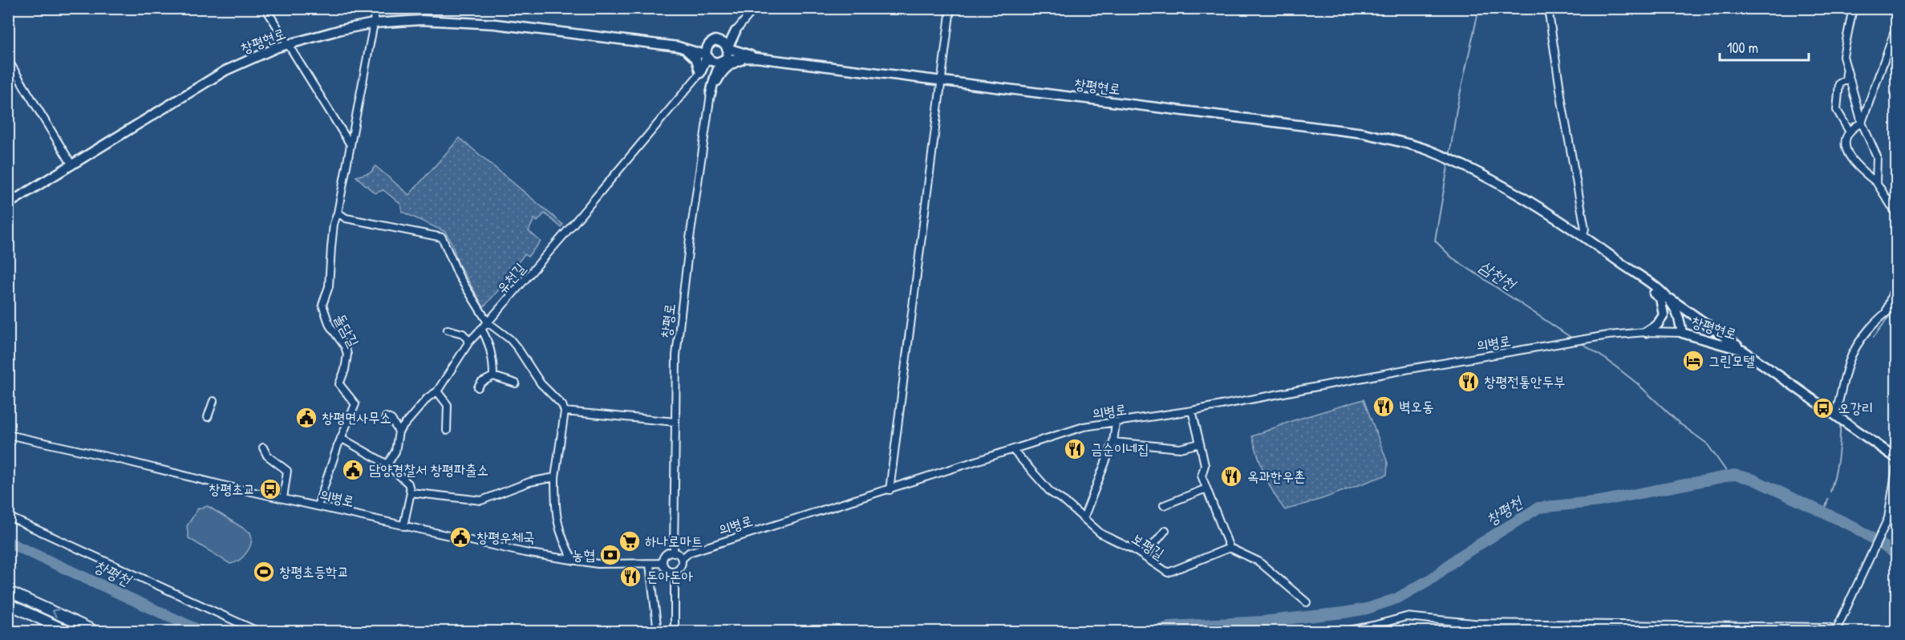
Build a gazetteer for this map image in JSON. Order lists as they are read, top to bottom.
{
  "streets": {
    "main road": ["창평현로"],
    "street": [
      "유천길",
      "창평로",
      "돌담길",
      "의병로",
      "보평길"
    ]
  },
  "crossings": [
    ["창평로", "의병로"],
    ["돌담길", "의병로"],
    ["의병로", "보평길"]
  ],
  "water": ["삼천천", "창평천"],
  "places": {
    "hotel": ["그린모텔"],
    "restaurant": [
      "창평전통안두부",
      "벽오동",
      "금순이네집",
      "옥과한우촌",
      "돈아돈아"
    ],
    "bus stop": ["오강리", "창평초교"],
    "public building": ["창평면사무소", "담양경찰서 창평파출소", "창평우체국"],
    "supermarket": ["하나로마트"],
    "bank": ["농협"],
    "sports": ["창평초등학교"]
  },
  "scale_bar": "100 m"
}
